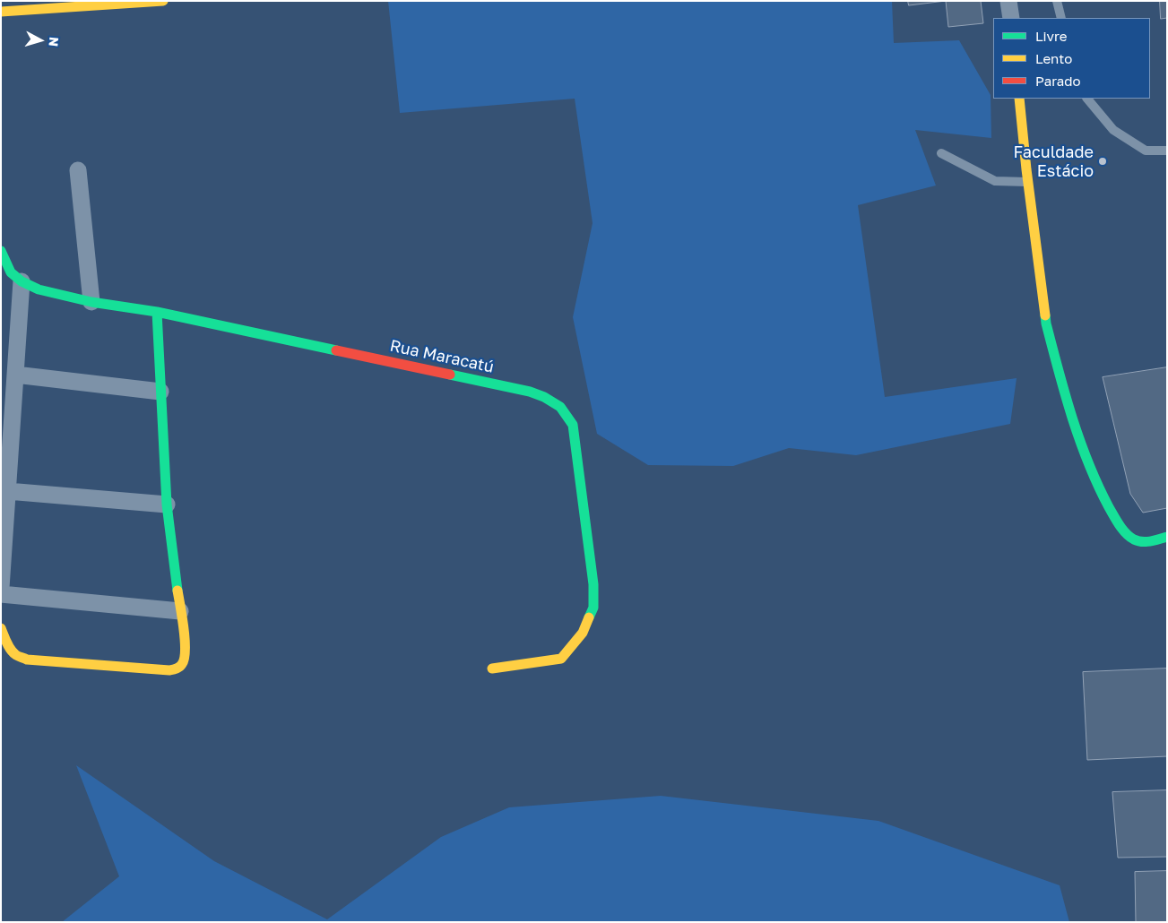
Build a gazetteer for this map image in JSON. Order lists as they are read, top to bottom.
{
  "streets": {
    "street": ["Rua Maracatú"]
  },
  "places": ["Faculdade Estácio"],
  "legend": ["Livre", "Lento", "Parado"],
  "north": "right"
}
